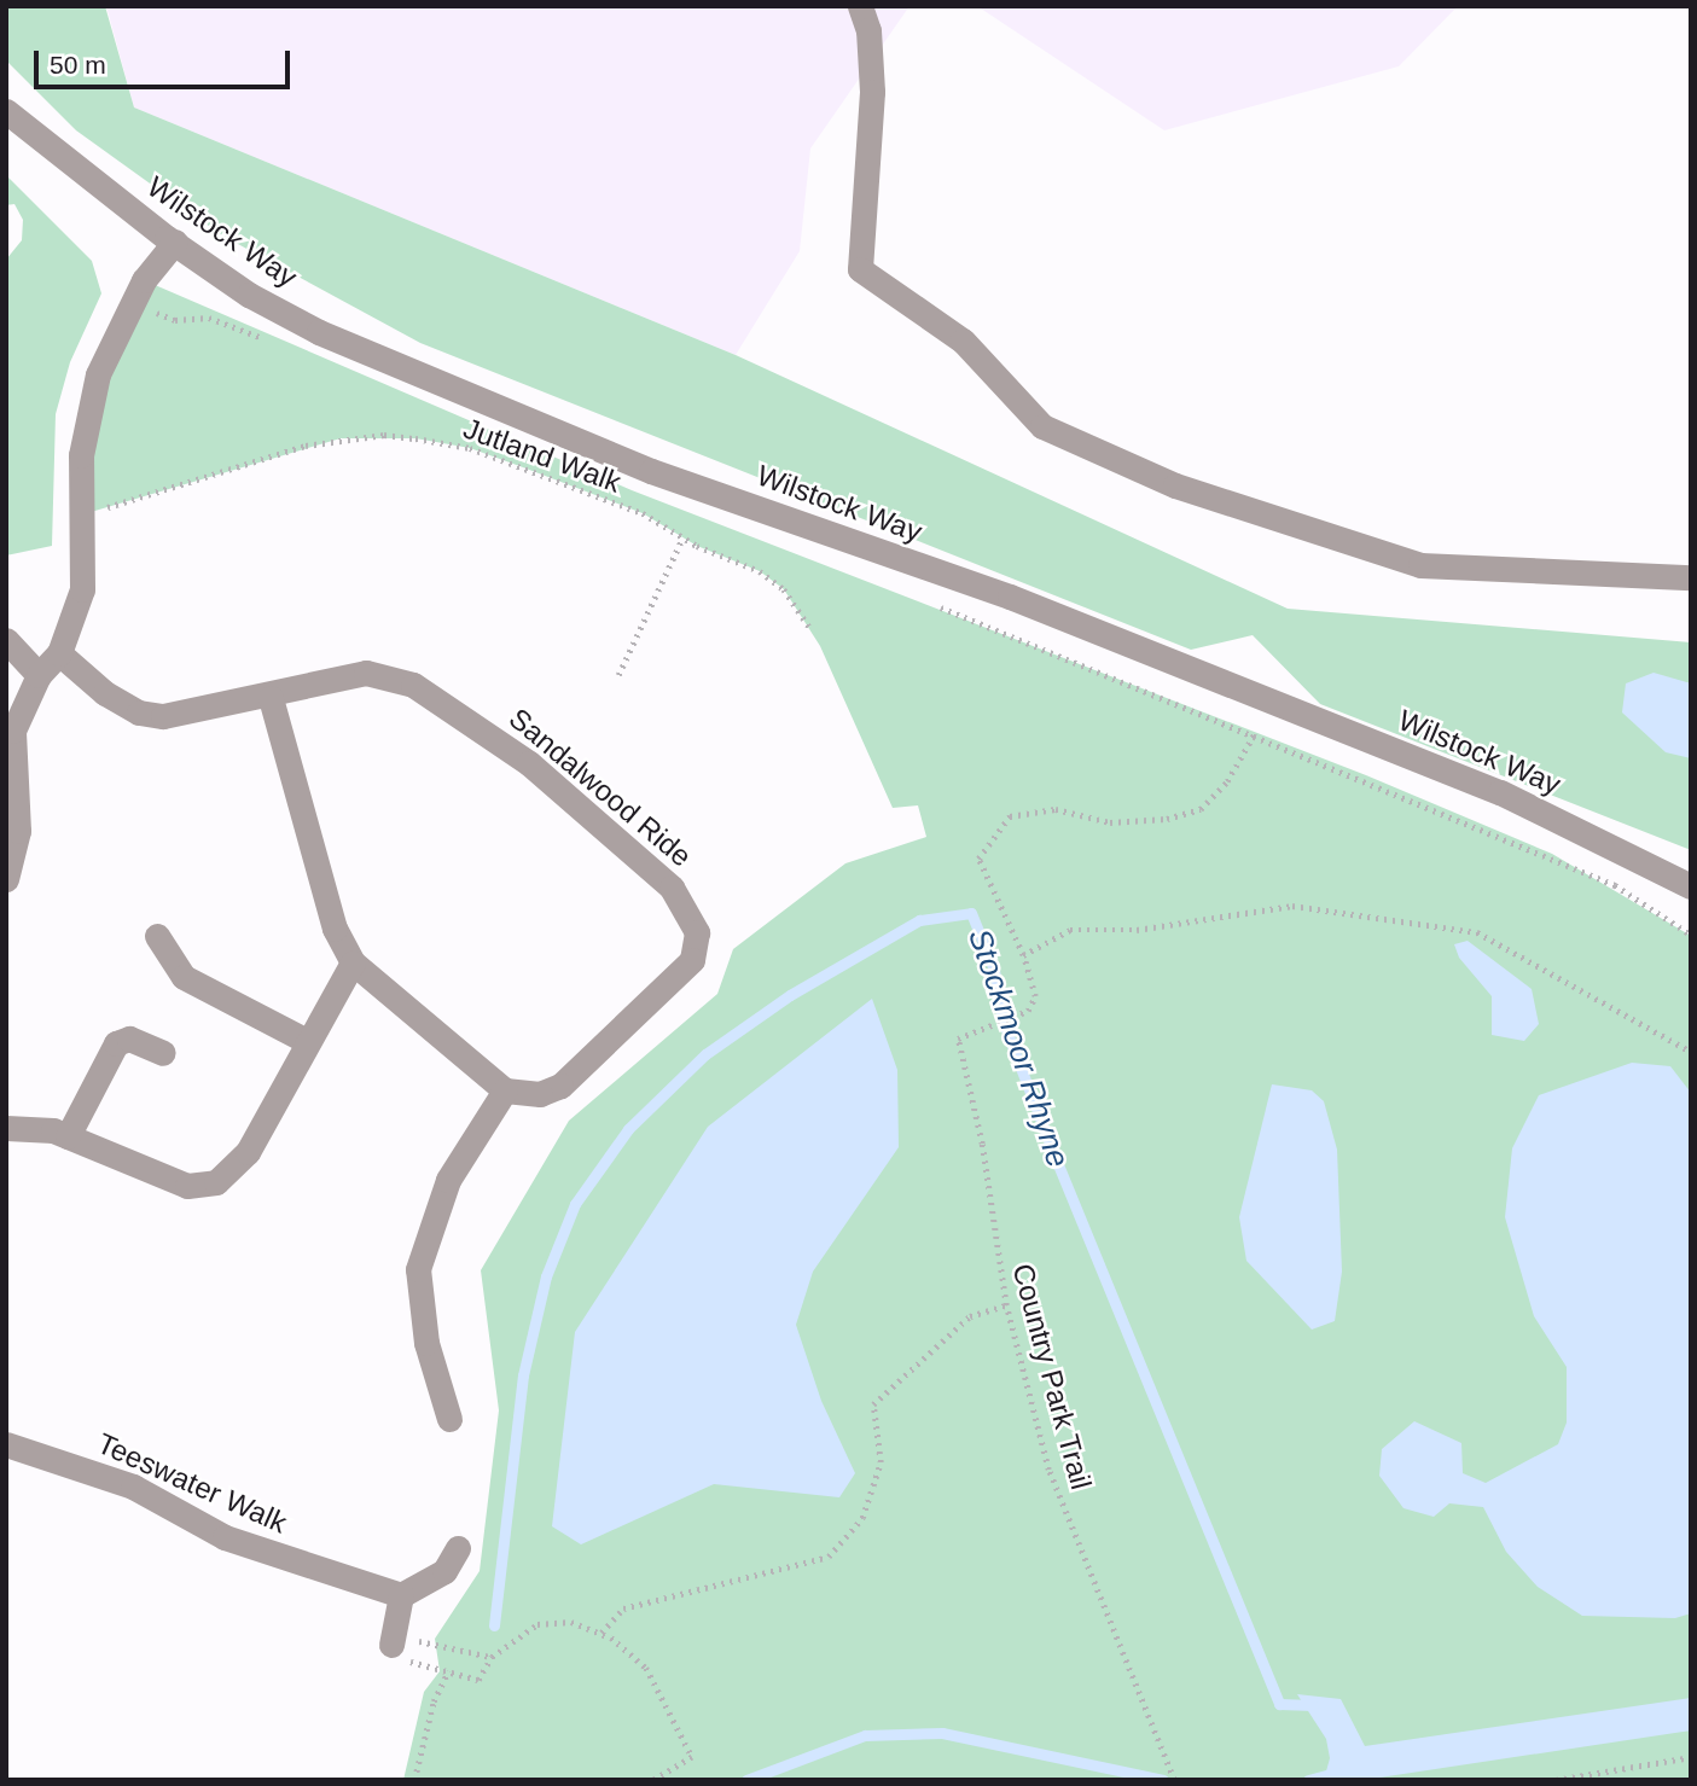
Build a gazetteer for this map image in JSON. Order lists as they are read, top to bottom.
{
  "streets": {
    "street": ["Wilstock Way", "Sandalwood Ride", "Teeswater Walk"],
    "path": ["Jutland Walk", "Country Park Trail"]
  },
  "water": ["Stockmoor Rhyne"],
  "scale_bar": "50 m"
}
